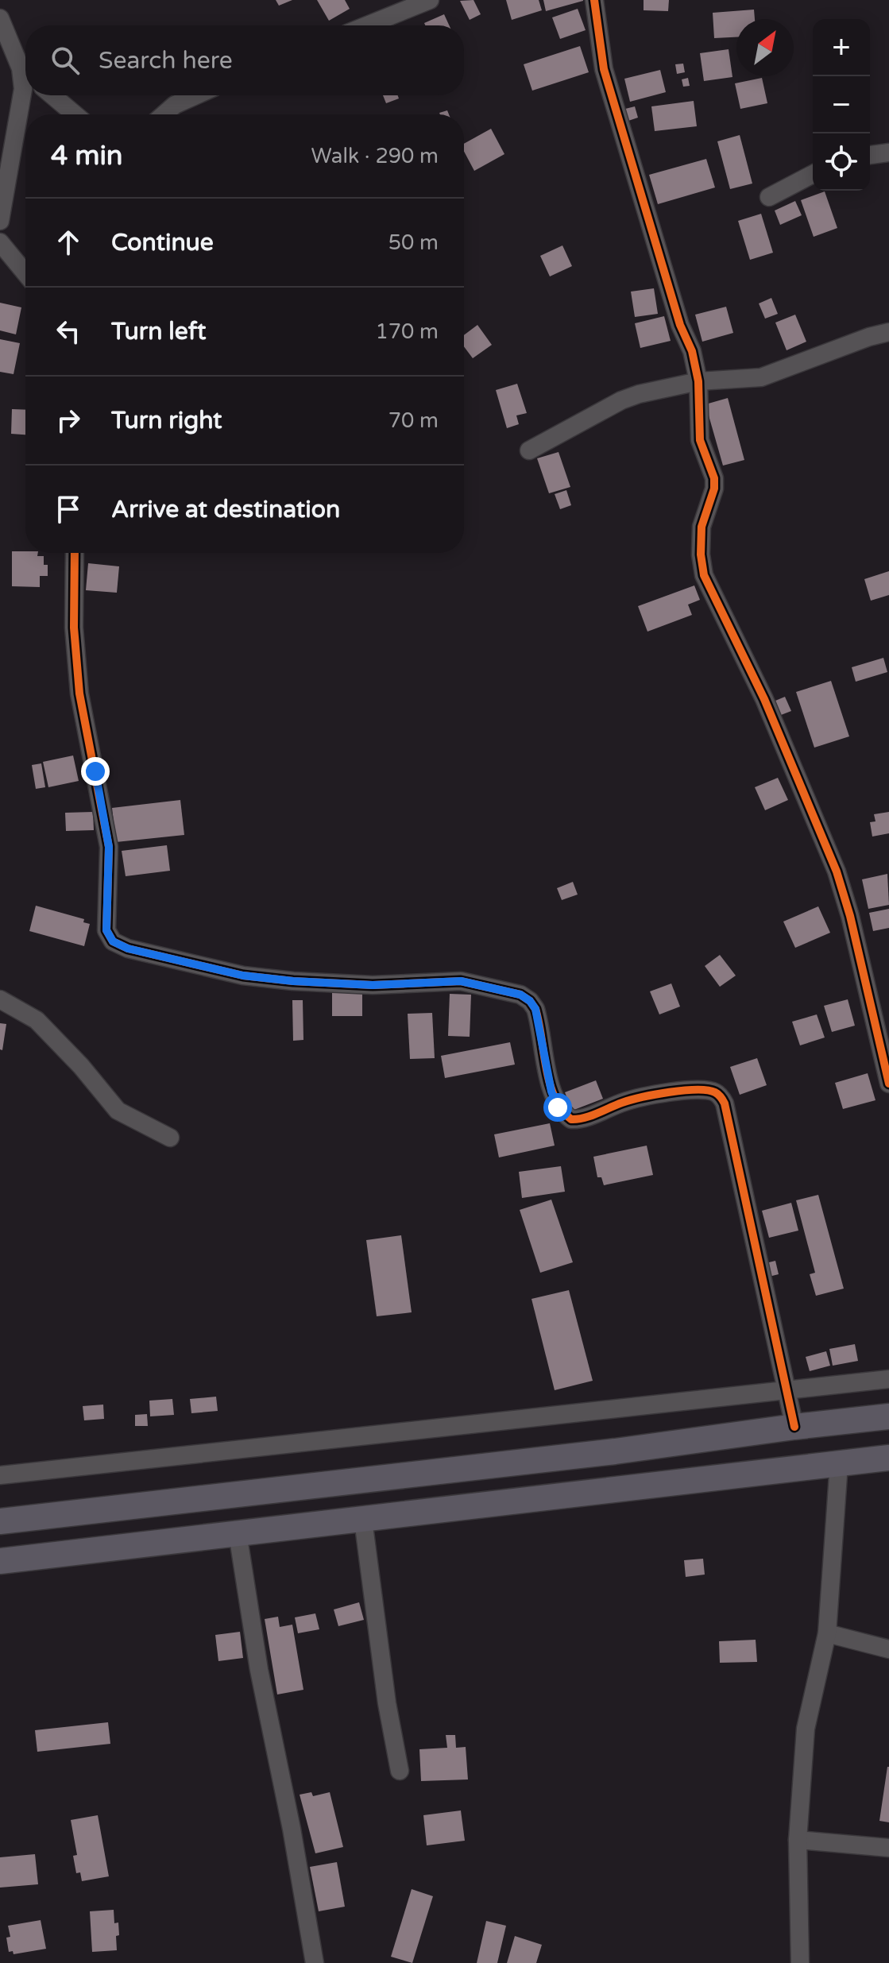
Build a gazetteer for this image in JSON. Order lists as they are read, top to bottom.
{
  "north": "top right",
  "page": {
    "map_buttons": ["+", "−"],
    "search": "Search here",
    "heading": ["4 min", "Walk · 290 m"],
    "list": [
      ["Continue", "50 m"],
      ["Turn left", "170 m"],
      ["Turn right", "70 m"],
      "Arrive at destination"
    ]
  }
}
